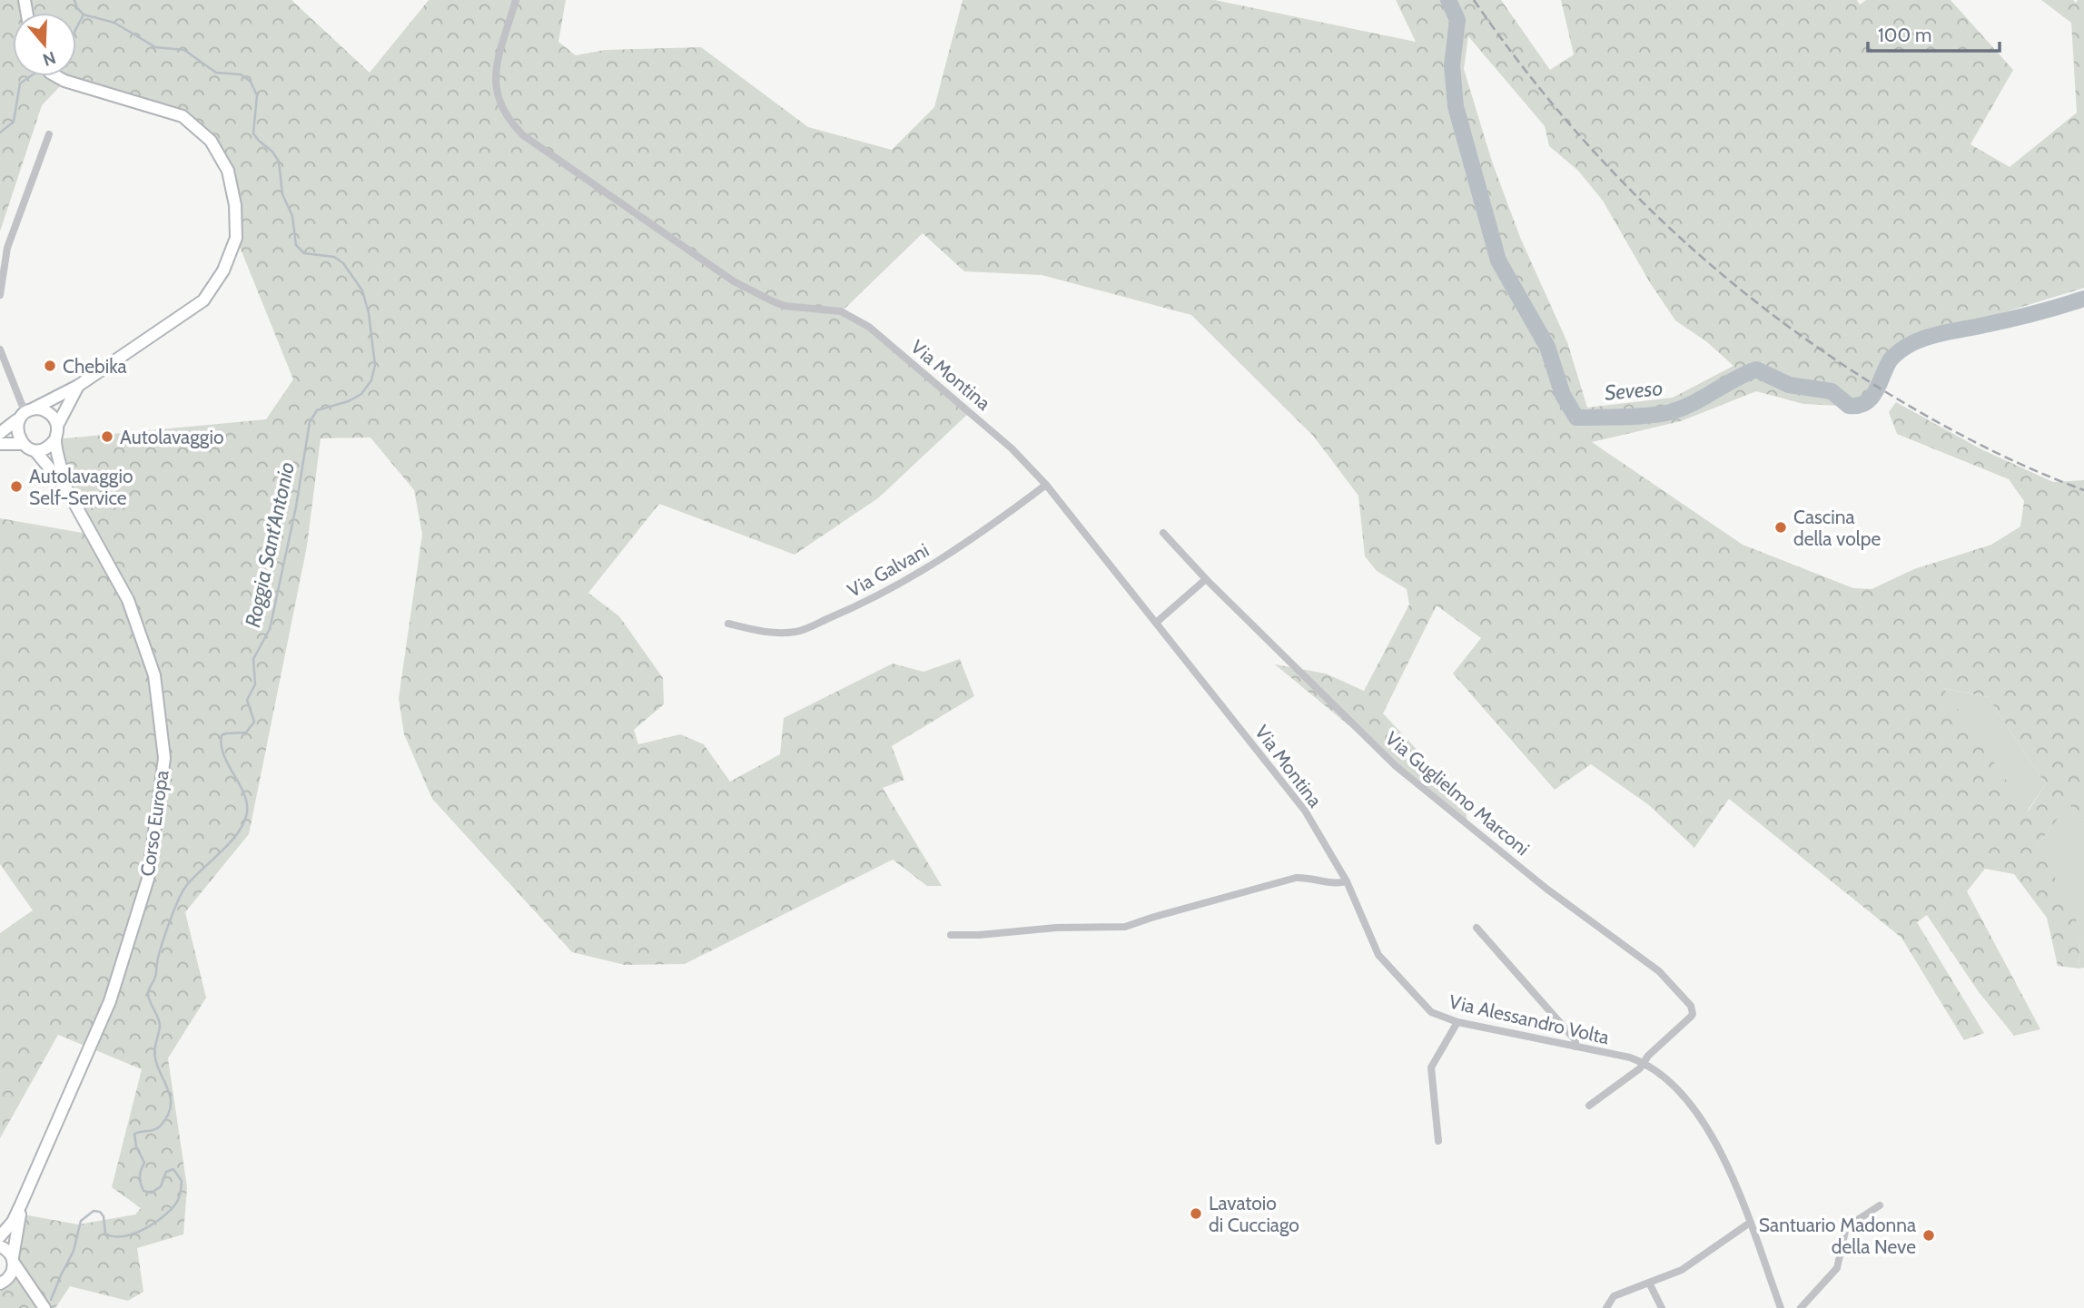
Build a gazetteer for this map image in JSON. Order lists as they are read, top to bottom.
{
  "streets": {
    "main road": ["Corso Europa"],
    "street": [
      "Via Montina",
      "Via Galvani",
      "Via Guglielmo Marconi",
      "Via Alessandro Volta"
    ]
  },
  "crossings": [
    ["Via Montina", "Via Galvani"],
    ["Via Montina", "Via Alessandro Volta"],
    ["Via Guglielmo Marconi", "Via Alessandro Volta"]
  ],
  "water": ["Seveso", "Roggia Sant'Antonio"],
  "places": [
    "Chebika",
    "Autolavaggio",
    "Autolavaggio Self-Service",
    "Cascina della volpe",
    "Lavatoio di Cucciago",
    "Santuario Madonna della Neve"
  ],
  "scale_bar": "100 m",
  "north": "bottom"
}
